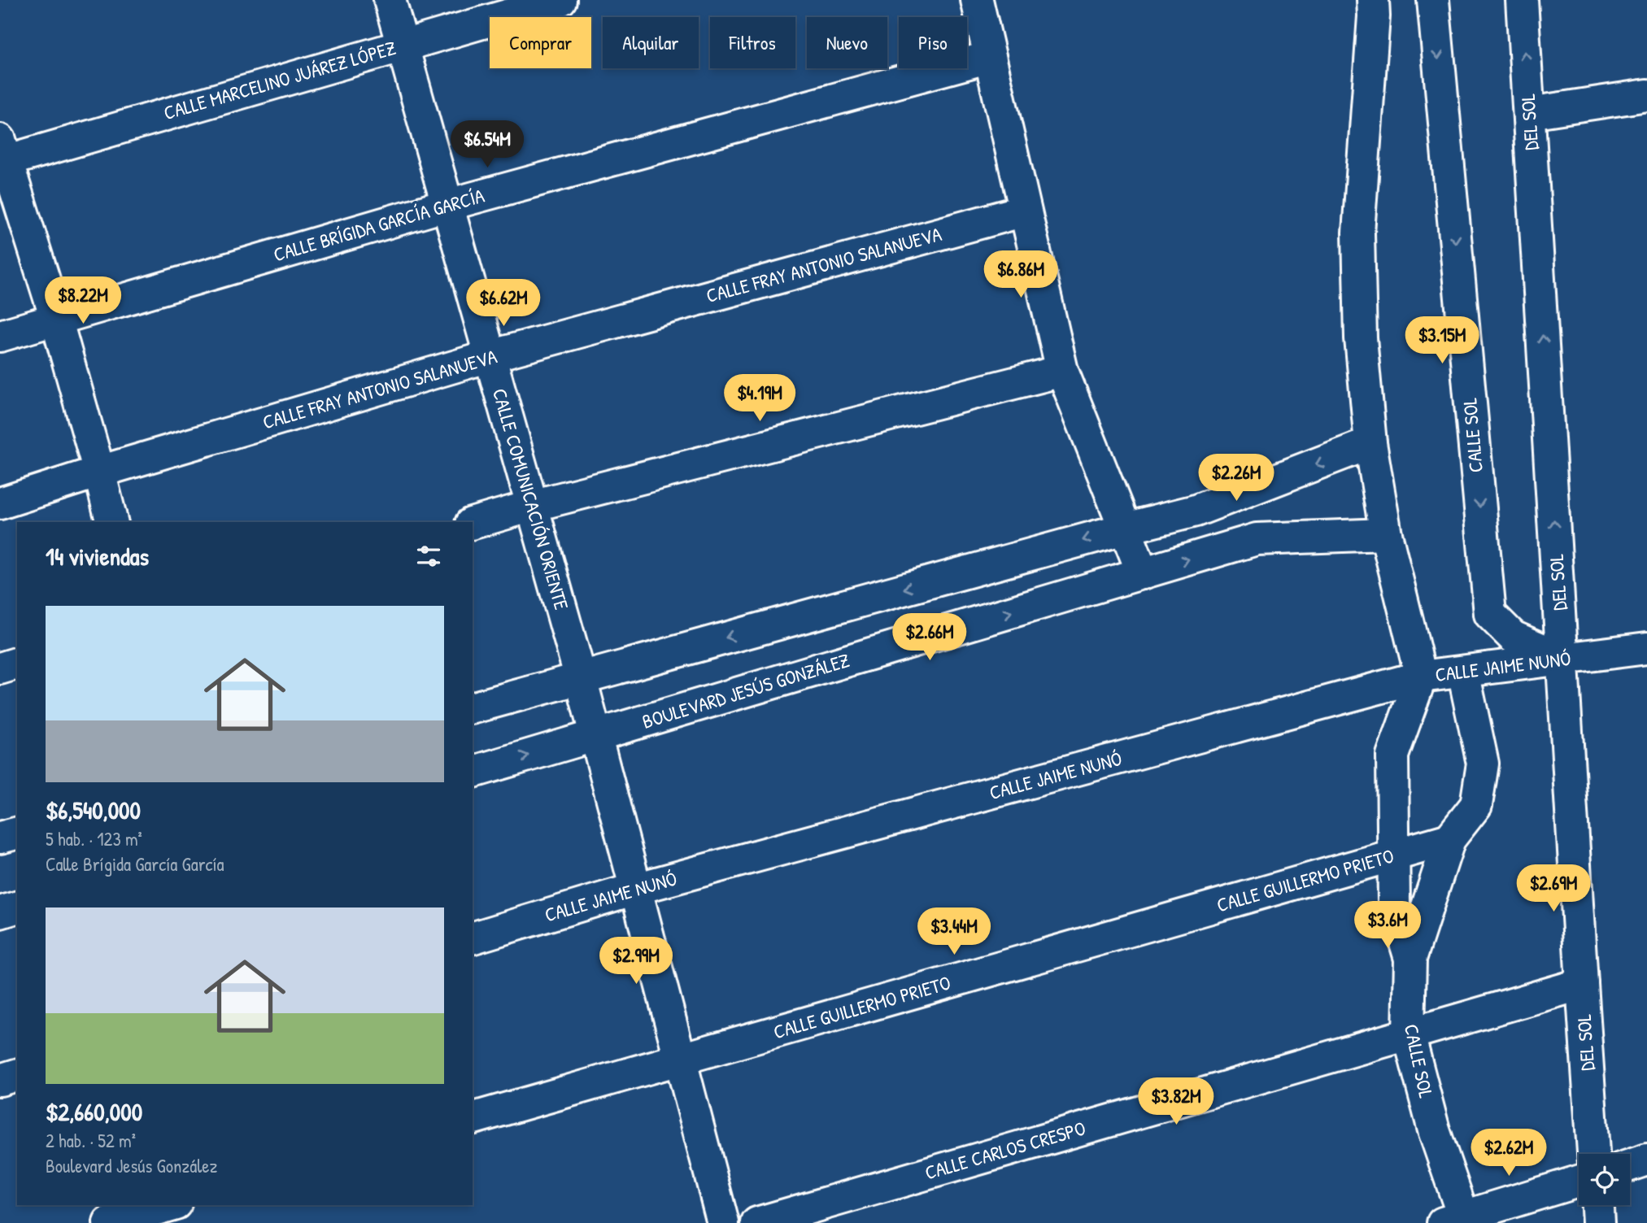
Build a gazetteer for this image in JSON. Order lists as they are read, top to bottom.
{
  "streets": {
    "street": [
      "CALLE MARCELINO JUÁREZ LÓPEZ",
      "DEL SOL",
      "CALLE BRÍGIDA GARCÍA GARCÍA",
      "CALLE FRAY ANTONIO SALANUEVA",
      "CALLE SOL",
      "CALLE COMUNICACIÓN ORIENTE",
      "CALLE JAIME NUNÓ",
      "BOULEVARD JESÚS GONZÁLEZ",
      "CALLE GUILLERMO PRIETO",
      "CALLE CARLOS CRESPO"
    ]
  },
  "crossings": [
    ["CALLE MARCELINO JUÁREZ LÓPEZ", "CALLE COMUNICACIÓN ORIENTE"],
    ["DEL SOL", "CALLE SOL"],
    ["DEL SOL", "CALLE JAIME NUNÓ"],
    ["DEL SOL", "CALLE CARLOS CRESPO"],
    ["CALLE BRÍGIDA GARCÍA GARCÍA", "CALLE COMUNICACIÓN ORIENTE"],
    ["CALLE FRAY ANTONIO SALANUEVA", "CALLE COMUNICACIÓN ORIENTE"],
    ["CALLE SOL", "CALLE JAIME NUNÓ"],
    ["CALLE SOL", "CALLE GUILLERMO PRIETO"],
    ["CALLE SOL", "CALLE CARLOS CRESPO"],
    ["CALLE COMUNICACIÓN ORIENTE", "CALLE JAIME NUNÓ"],
    ["CALLE COMUNICACIÓN ORIENTE", "BOULEVARD JESÚS GONZÁLEZ"],
    ["CALLE COMUNICACIÓN ORIENTE", "CALLE GUILLERMO PRIETO"]
  ],
  "page": {
    "chip": [
      "Comprar",
      "Alquilar",
      "Filtros",
      "Nuevo",
      "Piso"
    ],
    "price": [
      "$6.54M",
      "$6.86M",
      "$8.22M",
      "$6.62M",
      "$3.15M",
      "$4.19M",
      "$2.26M",
      "$2.66M",
      "$2.69M",
      "$3.6M",
      "$3.44M",
      "$2.99M",
      "$3.82M",
      "$2.62M"
    ],
    "heading": "14 viviendas",
    "list": [
      {
        "name": "$6,540,000",
        "note": "5 hab. · 123 m² · Calle Brígida García García"
      },
      {
        "name": "$2,660,000",
        "note": "2 hab. · 52 m² · Boulevard Jesús González"
      }
    ]
  }
}
